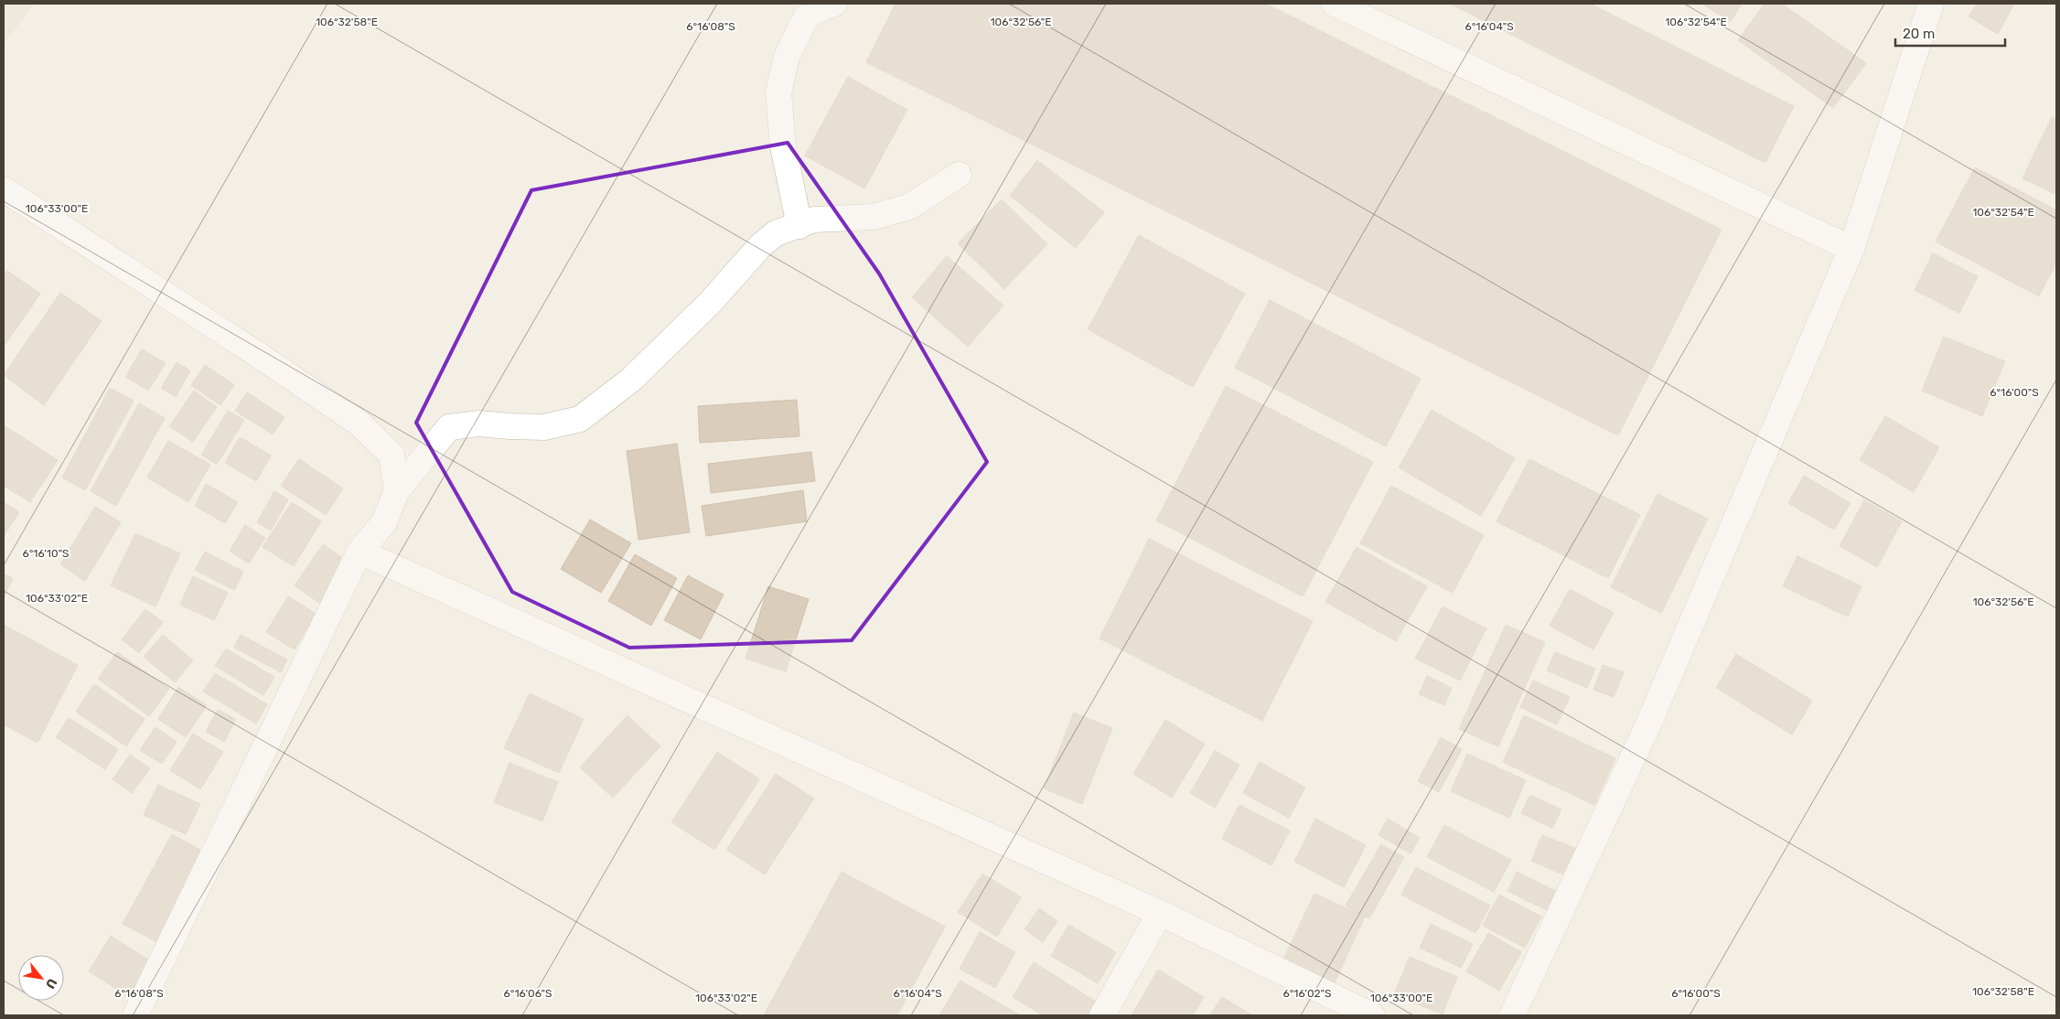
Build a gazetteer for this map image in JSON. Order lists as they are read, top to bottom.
{
  "scale_bar": "20 m",
  "north": "bottom right",
  "coordinates": [
    "106°32'54\"E",
    "106°32'58\"E",
    "106°32'56\"E",
    "6°16'08\"S",
    "6°16'04\"S",
    "106°33'00\"E",
    "6°16'00\"S",
    "6°16'10\"S",
    "106°33'02\"E",
    "6°16'06\"S",
    "6°16'02\"S"
  ]
}
